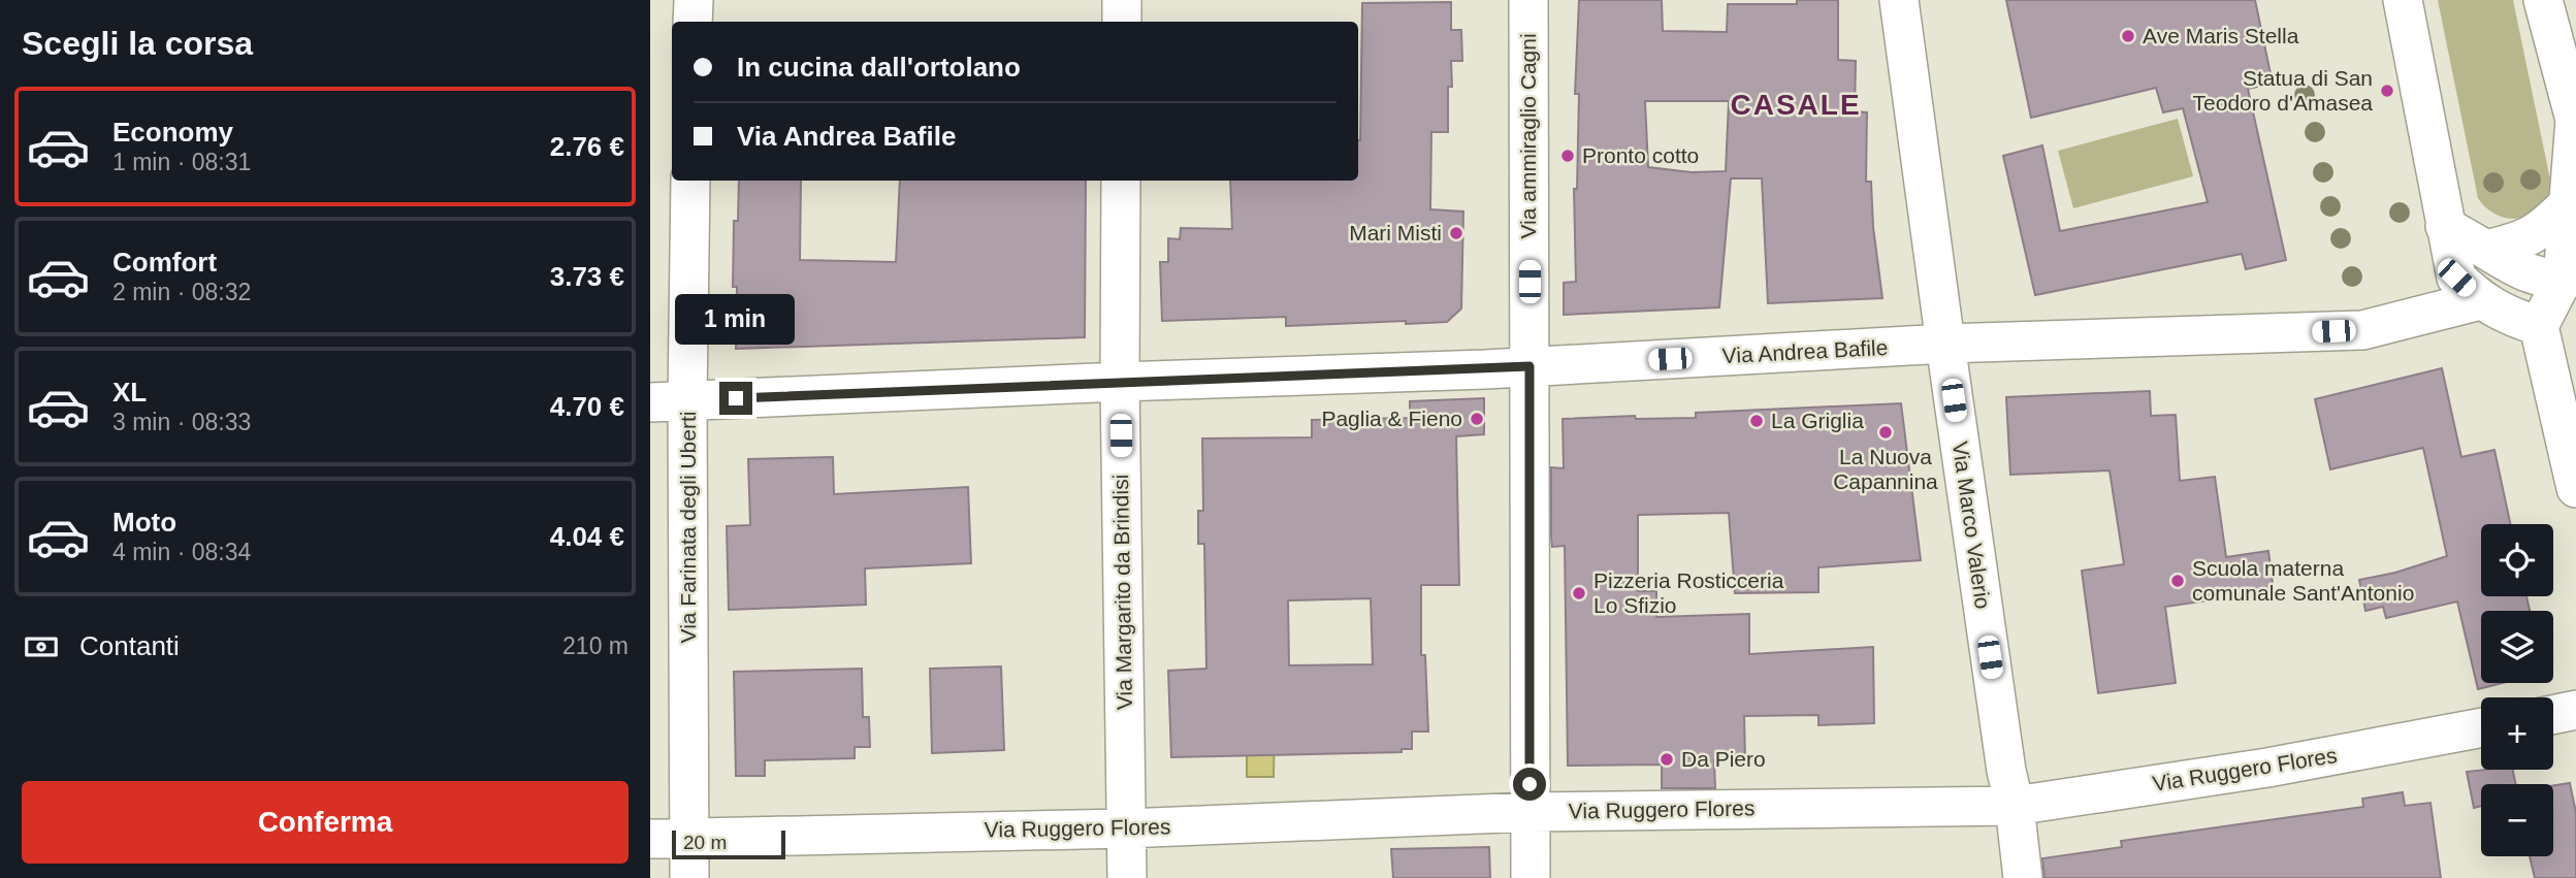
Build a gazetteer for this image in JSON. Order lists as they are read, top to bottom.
{
  "streets": {
    "street": [
      "Via ammiraglio Cagni",
      "Via Andrea Bafile",
      "Via Marco Valerio",
      "Via Farinata degli Uberti",
      "Via Margarito da Brindisi",
      "Via Ruggero Flores"
    ]
  },
  "crossings": [
    ["Via ammiraglio Cagni", "Via Andrea Bafile"],
    ["Via ammiraglio Cagni", "Via Ruggero Flores"],
    ["Via Andrea Bafile", "Via Marco Valerio"],
    ["Via Andrea Bafile", "Via Farinata degli Uberti"],
    ["Via Andrea Bafile", "Via Margarito da Brindisi"],
    ["Via Marco Valerio", "Via Ruggero Flores"],
    ["Via Farinata degli Uberti", "Via Ruggero Flores"],
    ["Via Margarito da Brindisi", "Via Ruggero Flores"]
  ],
  "districts": ["CASALE"],
  "places": [
    "Ave Maris Stella",
    "Statua di San Teodoro d'Amasea",
    "Pronto cotto",
    "Mari Misti",
    "Paglia & Fieno",
    "La Griglia",
    "La Nuova Capannina",
    "Scuola materna comunale Sant'Antonio",
    "Pizzeria Rosticceria Lo Sfizio",
    "Da Piero"
  ],
  "scale_bar": "20 m",
  "page": {
    "heading": "Scegli la corsa",
    "banner": ["In cucina dall'ortolano", "Via Andrea Bafile"],
    "list": [
      {
        "name": "Economy",
        "note": "1 min · 08:31",
        "value": "2.76 €"
      },
      {
        "name": "Comfort",
        "note": "2 min · 08:32",
        "value": "3.73 €"
      },
      {
        "name": "XL",
        "note": "3 min · 08:33",
        "value": "4.70 €"
      },
      {
        "name": "Moto",
        "note": "4 min · 08:34",
        "value": "4.04 €"
      }
    ],
    "bubble": "1 min",
    "map_buttons": ["+", "−"],
    "pay": ["Contanti", "210 m"],
    "buttons": "Conferma",
    "scale": "20 m"
  }
}
